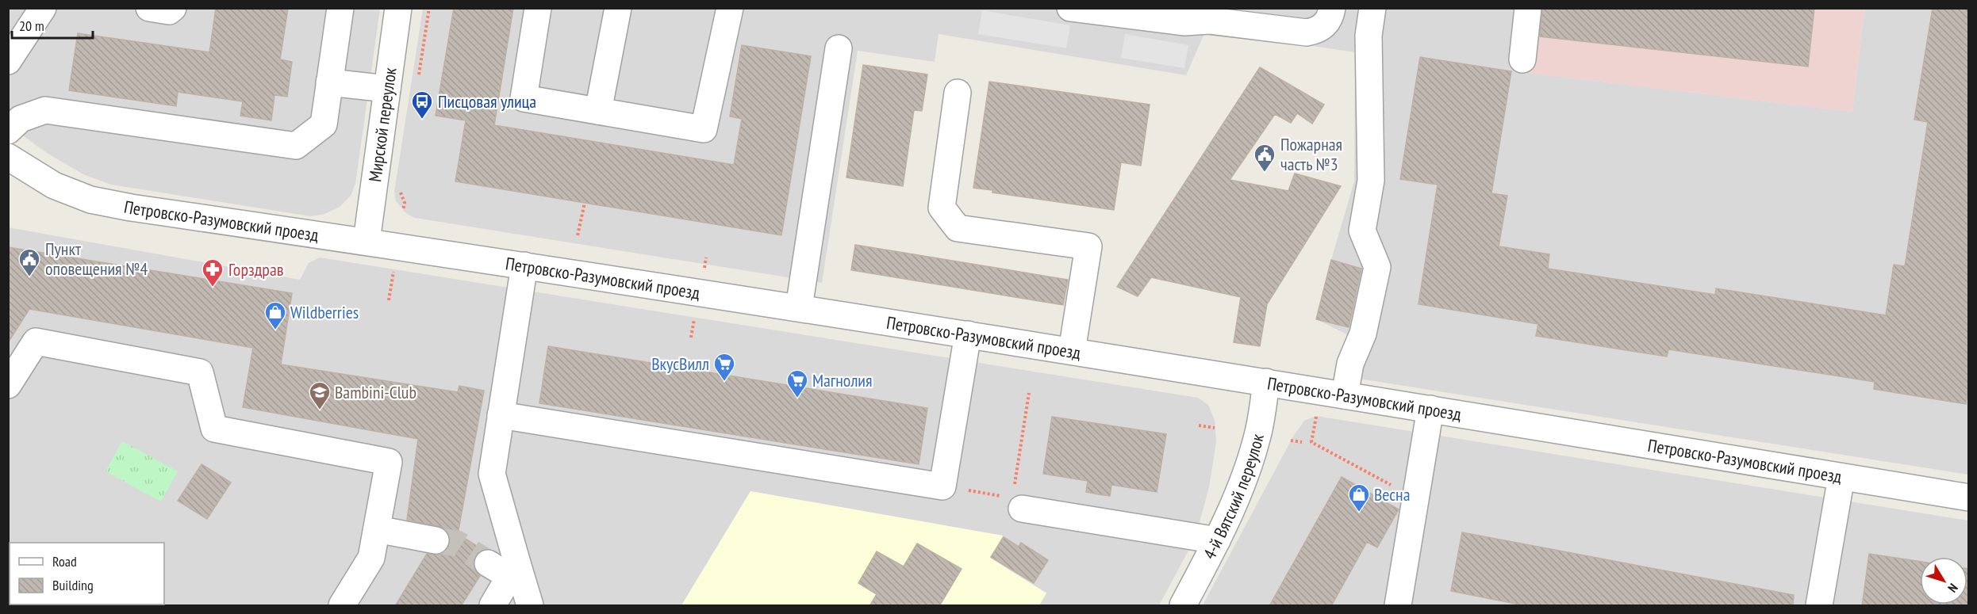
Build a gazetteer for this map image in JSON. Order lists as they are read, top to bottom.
{
  "streets": {
    "street": ["Мирской переулок", "Петровско-Разумовский проезд", "4-й Вятский переулок"]
  },
  "crossings": [
    ["Мирской переулок", "Петровско-Разумовский проезд"],
    ["Петровско-Разумовский проезд", "4-й Вятский переулок"]
  ],
  "places": {
    "bus stop": ["Писцовая улица"],
    "public building": ["Пожарная часть №3", "Пункт оповещения №4"],
    "pharmacy": ["Горздрав"],
    "shop": ["Wildberries", "Весна"],
    "supermarket": ["ВкусВилл", "Магнолия"],
    "school or university": ["Bambini-Club"]
  },
  "legend": ["Road", "Building"],
  "scale_bar": "20 m",
  "north": "bottom right"
}
